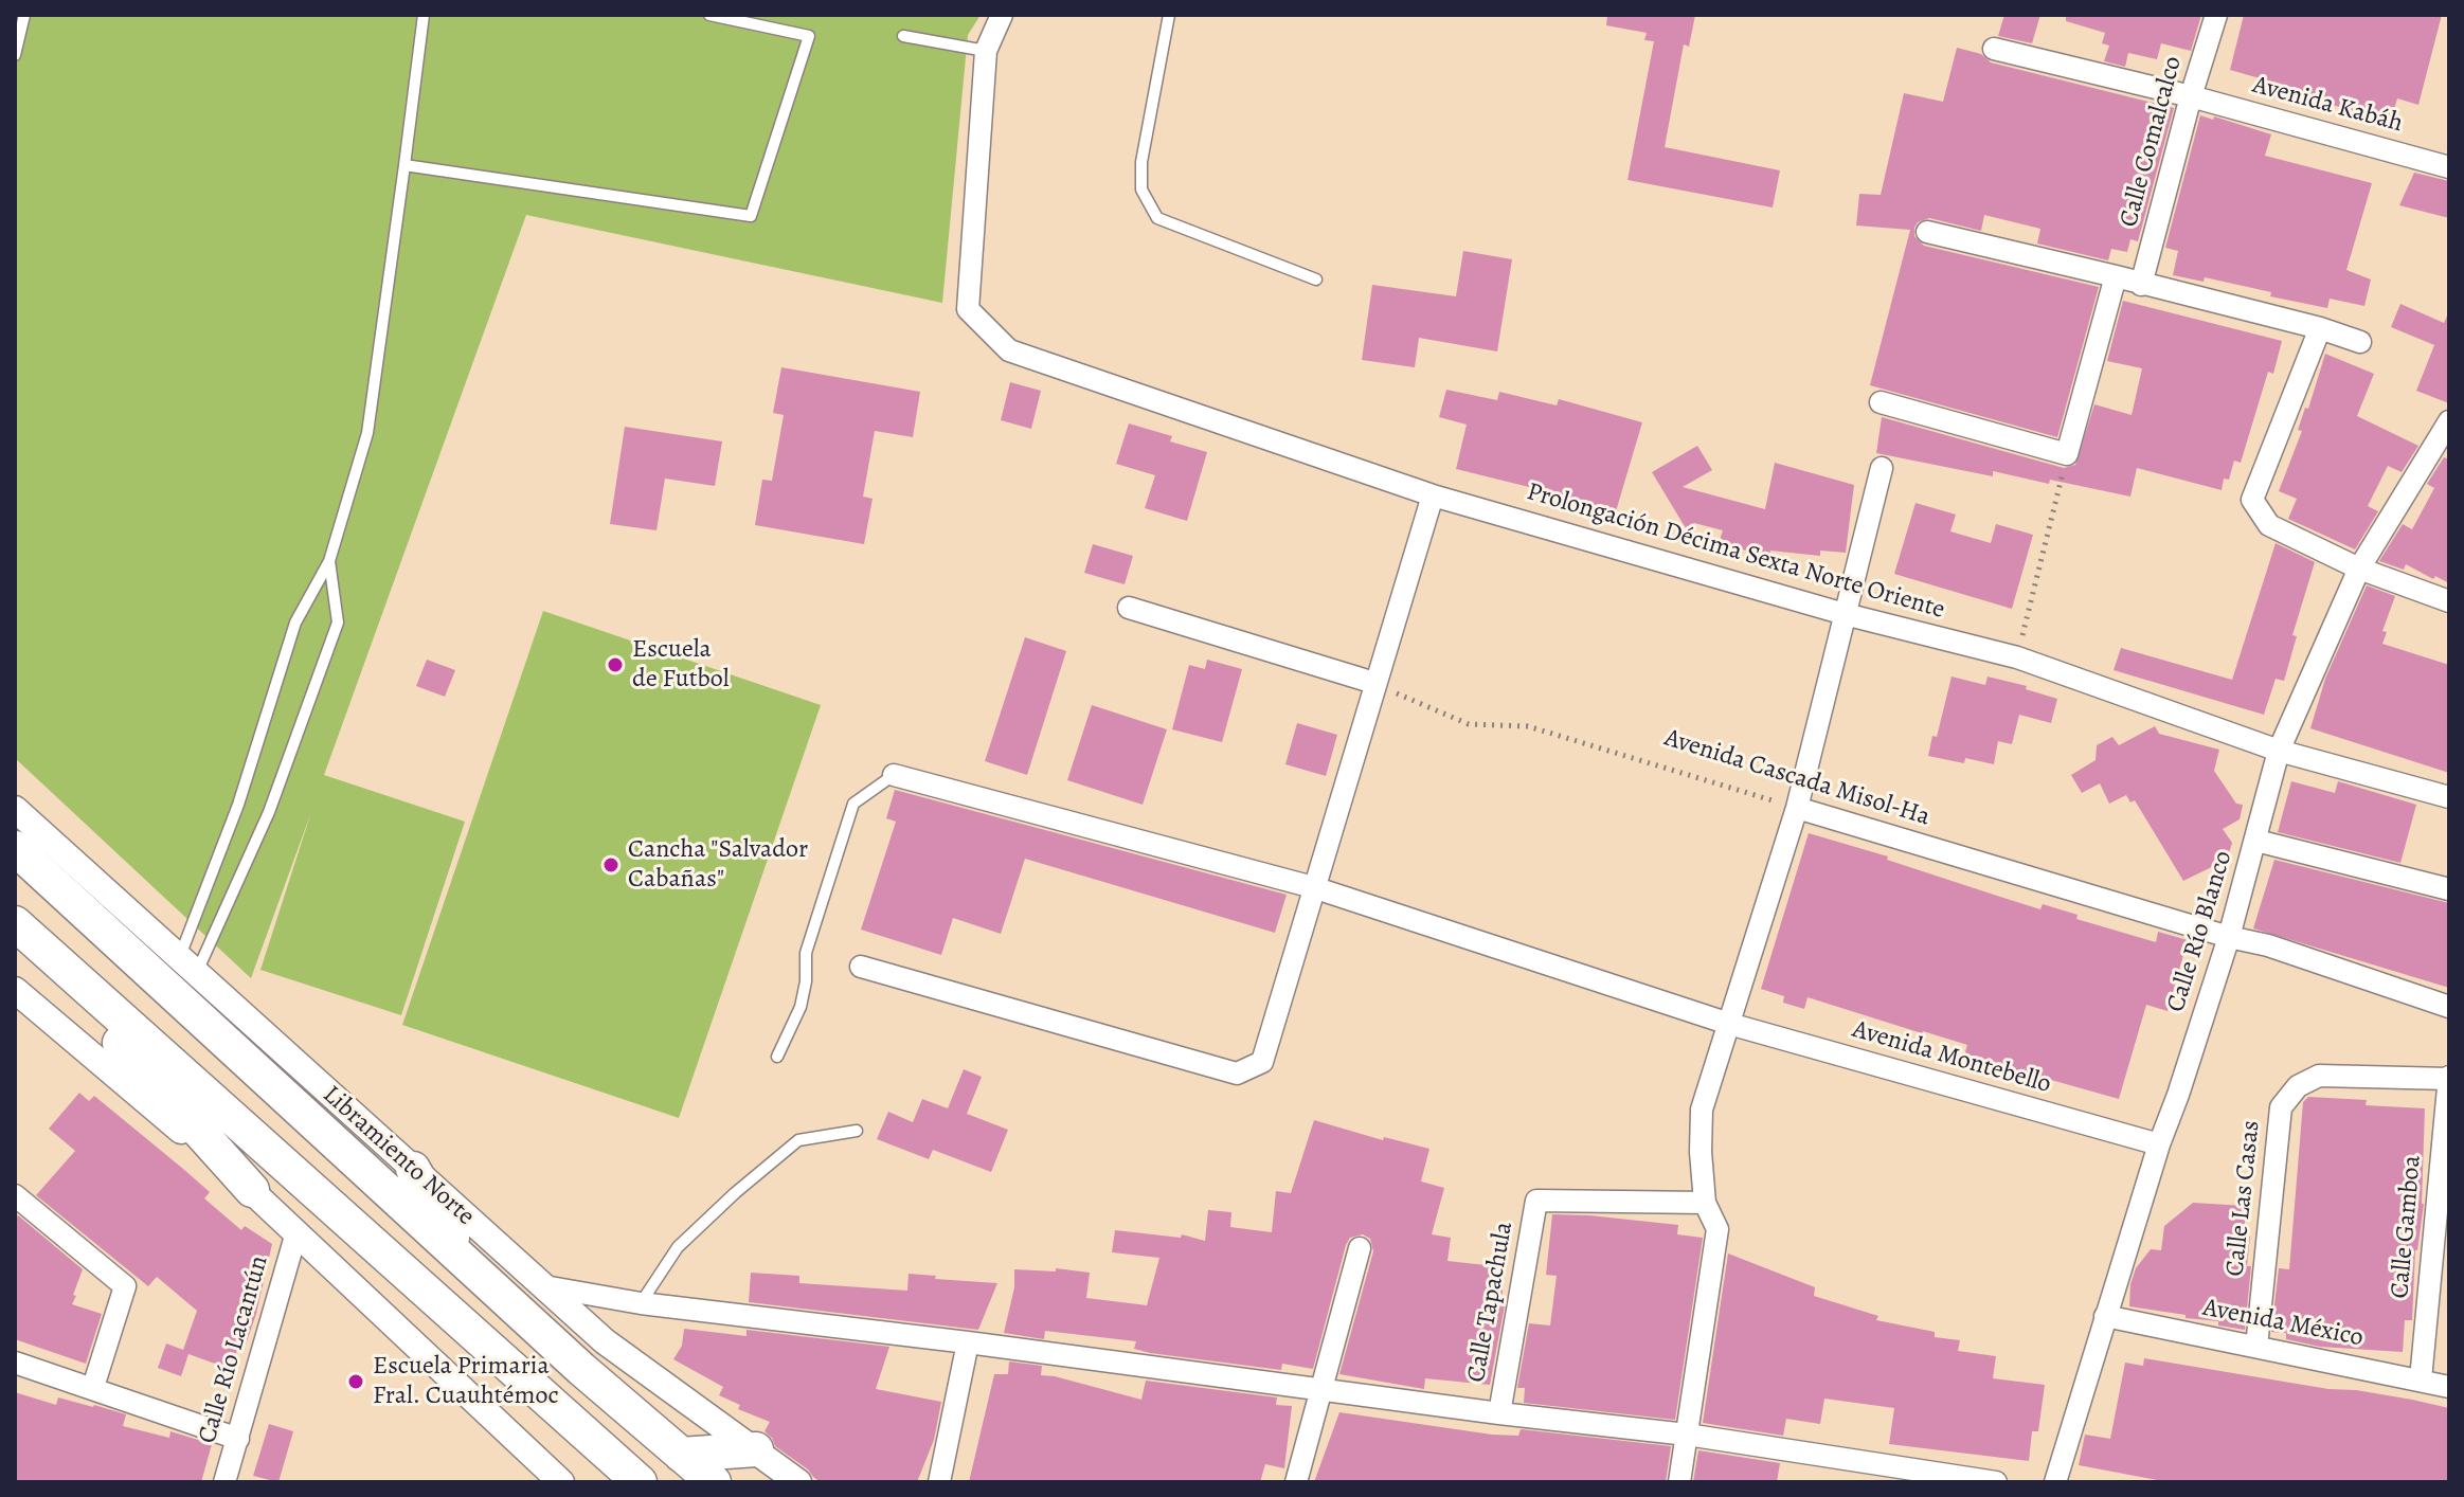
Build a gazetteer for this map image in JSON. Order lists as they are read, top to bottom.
{
  "streets": {
    "highway": ["Libramiento Norte"],
    "street": [
      "Avenida Kabáh",
      "Calle Comalcalco",
      "Prolongación Décima Sexta Norte Oriente",
      "Avenida Cascada Misol-Ha",
      "Calle Río Blanco",
      "Avenida Montebello",
      "Calle Las Casas",
      "Calle Gamboa",
      "Calle Tapachula",
      "Avenida México",
      "Calle Río Lacantún"
    ]
  },
  "crossings": [
    ["Avenida Kabáh", "Calle Comalcalco"],
    ["Prolongación Décima Sexta Norte Oriente", "Calle Río Blanco"],
    ["Avenida Cascada Misol-Ha", "Calle Río Blanco"],
    ["Calle Río Blanco", "Avenida Montebello"],
    ["Calle Río Blanco", "Avenida México"],
    ["Calle Las Casas", "Calle Gamboa"],
    ["Calle Las Casas", "Avenida México"],
    ["Calle Gamboa", "Avenida México"]
  ],
  "places": ["Escuela de Futbol", "Cancha \"Salvador Cabañas\"", "Escuela Primaria Fral. Cuauhtémoc"]
}
